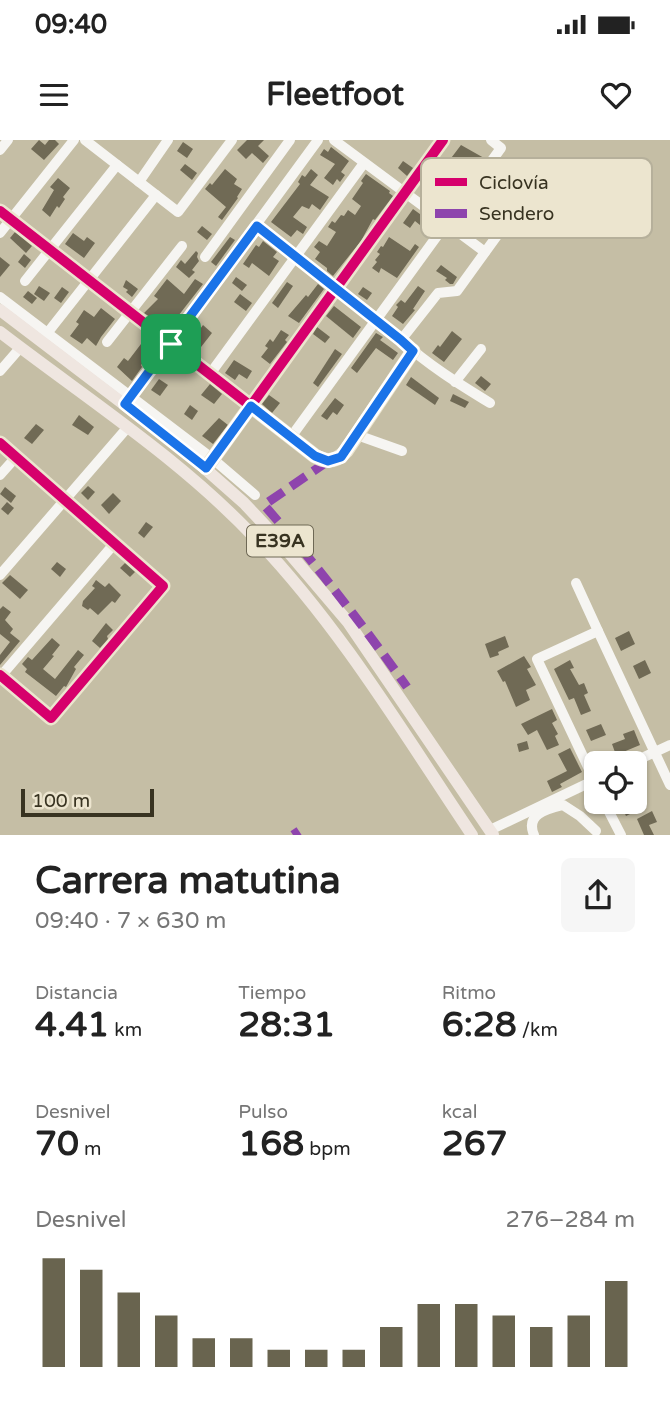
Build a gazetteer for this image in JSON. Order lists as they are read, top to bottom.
{
  "streets": {
    "main road": ["E39A"]
  },
  "legend": ["Ciclovía", "Sendero"],
  "scale_bar": "100 m",
  "page": {
    "status": "09:40",
    "header": "Fleetfoot",
    "scale": "100 m",
    "heading": ["Carrera matutina", "09:40 · 7 × 630 m"],
    "stats": [
      ["Distancia", "4.41 km"],
      ["Tiempo", "28:31"],
      ["Ritmo", "6:28 /km"],
      ["Desnivel", "70 m"],
      ["Pulso", "168 bpm"],
      ["kcal", "267"]
    ],
    "chart": ["Desnivel", "276–284 m"]
  }
}
